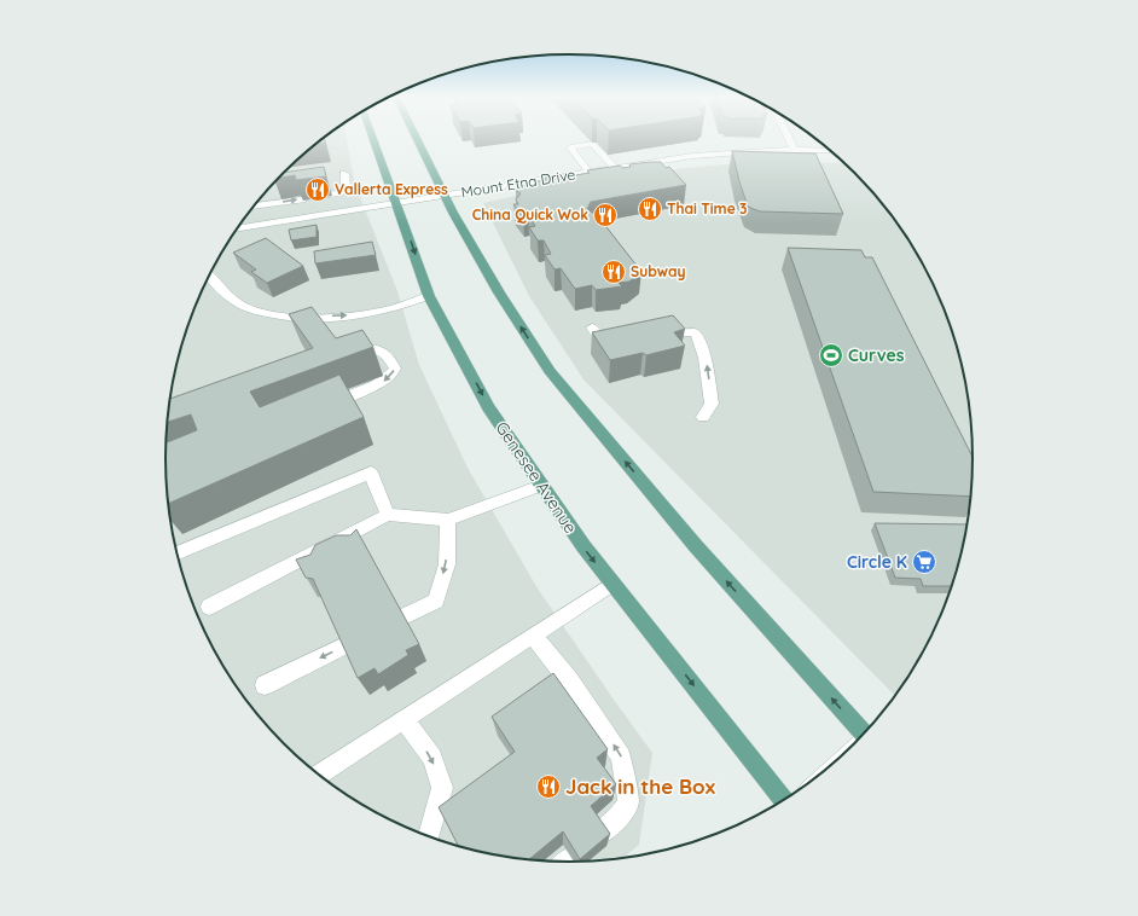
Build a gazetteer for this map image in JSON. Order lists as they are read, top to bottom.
{
  "streets": {
    "main road": ["Genesee Avenue"],
    "street": ["Mount Etna Drive"]
  },
  "crossings": [
    ["Mount Etna Drive", "Genesee Avenue"]
  ],
  "places": {
    "restaurant": [
      "Vallerta Express",
      "Thai Time 3",
      "China Quick Wok",
      "Subway",
      "Jack in the Box"
    ],
    "sports": ["Curves"],
    "supermarket": ["Circle K"]
  }
}
